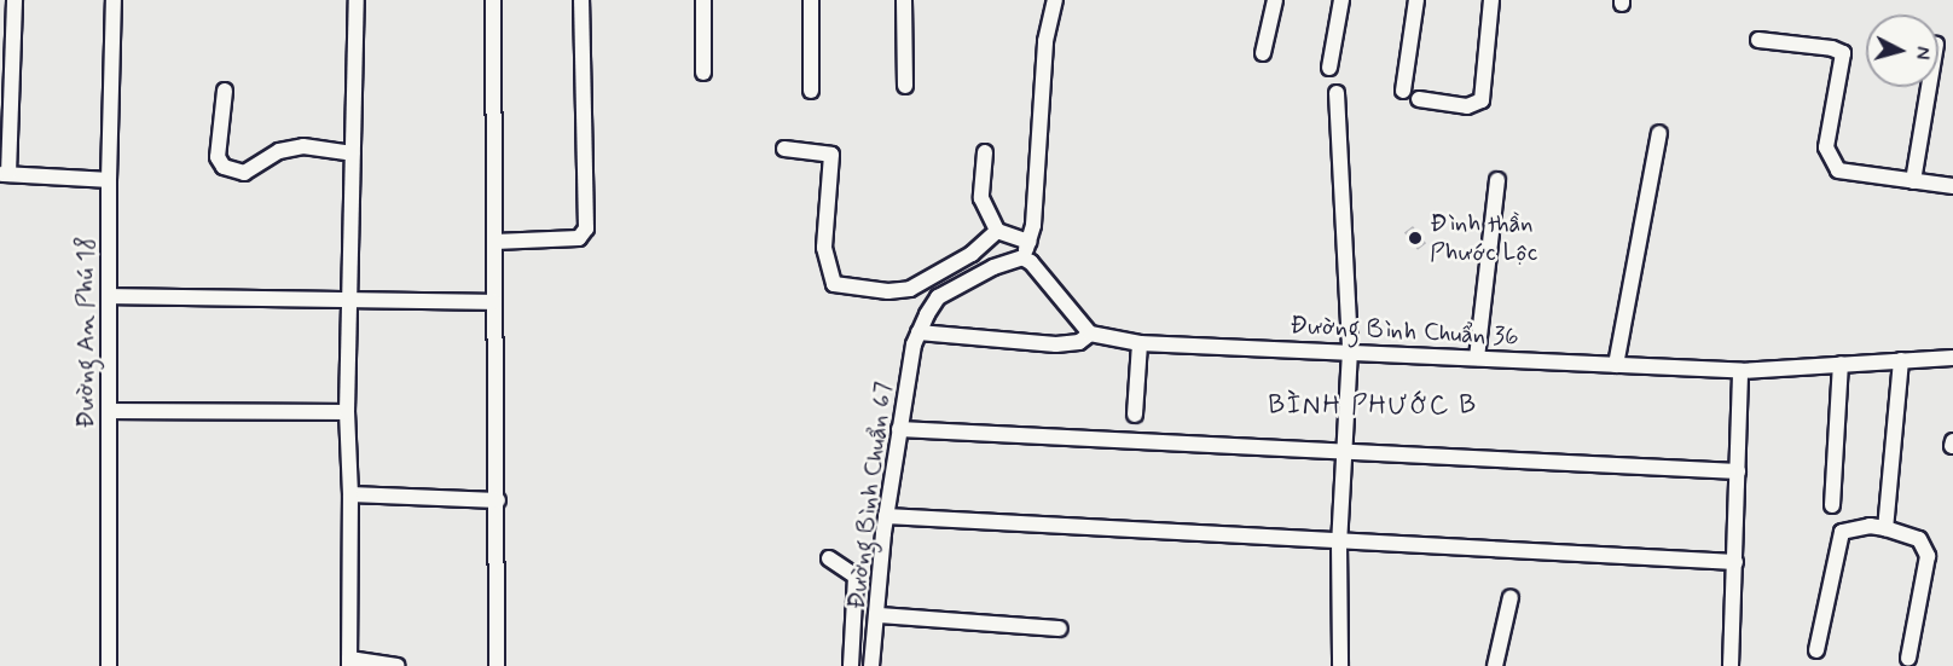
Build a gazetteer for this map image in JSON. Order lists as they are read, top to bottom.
{
  "streets": {
    "street": ["Đường Bình Chuẩn 36", "Đường An Phú 18", "Đường Bình Chuẩn 67"]
  },
  "districts": ["BÌNH PHƯỚC B"],
  "places": ["Đình thần Phước Lộc"],
  "north": "right"
}
